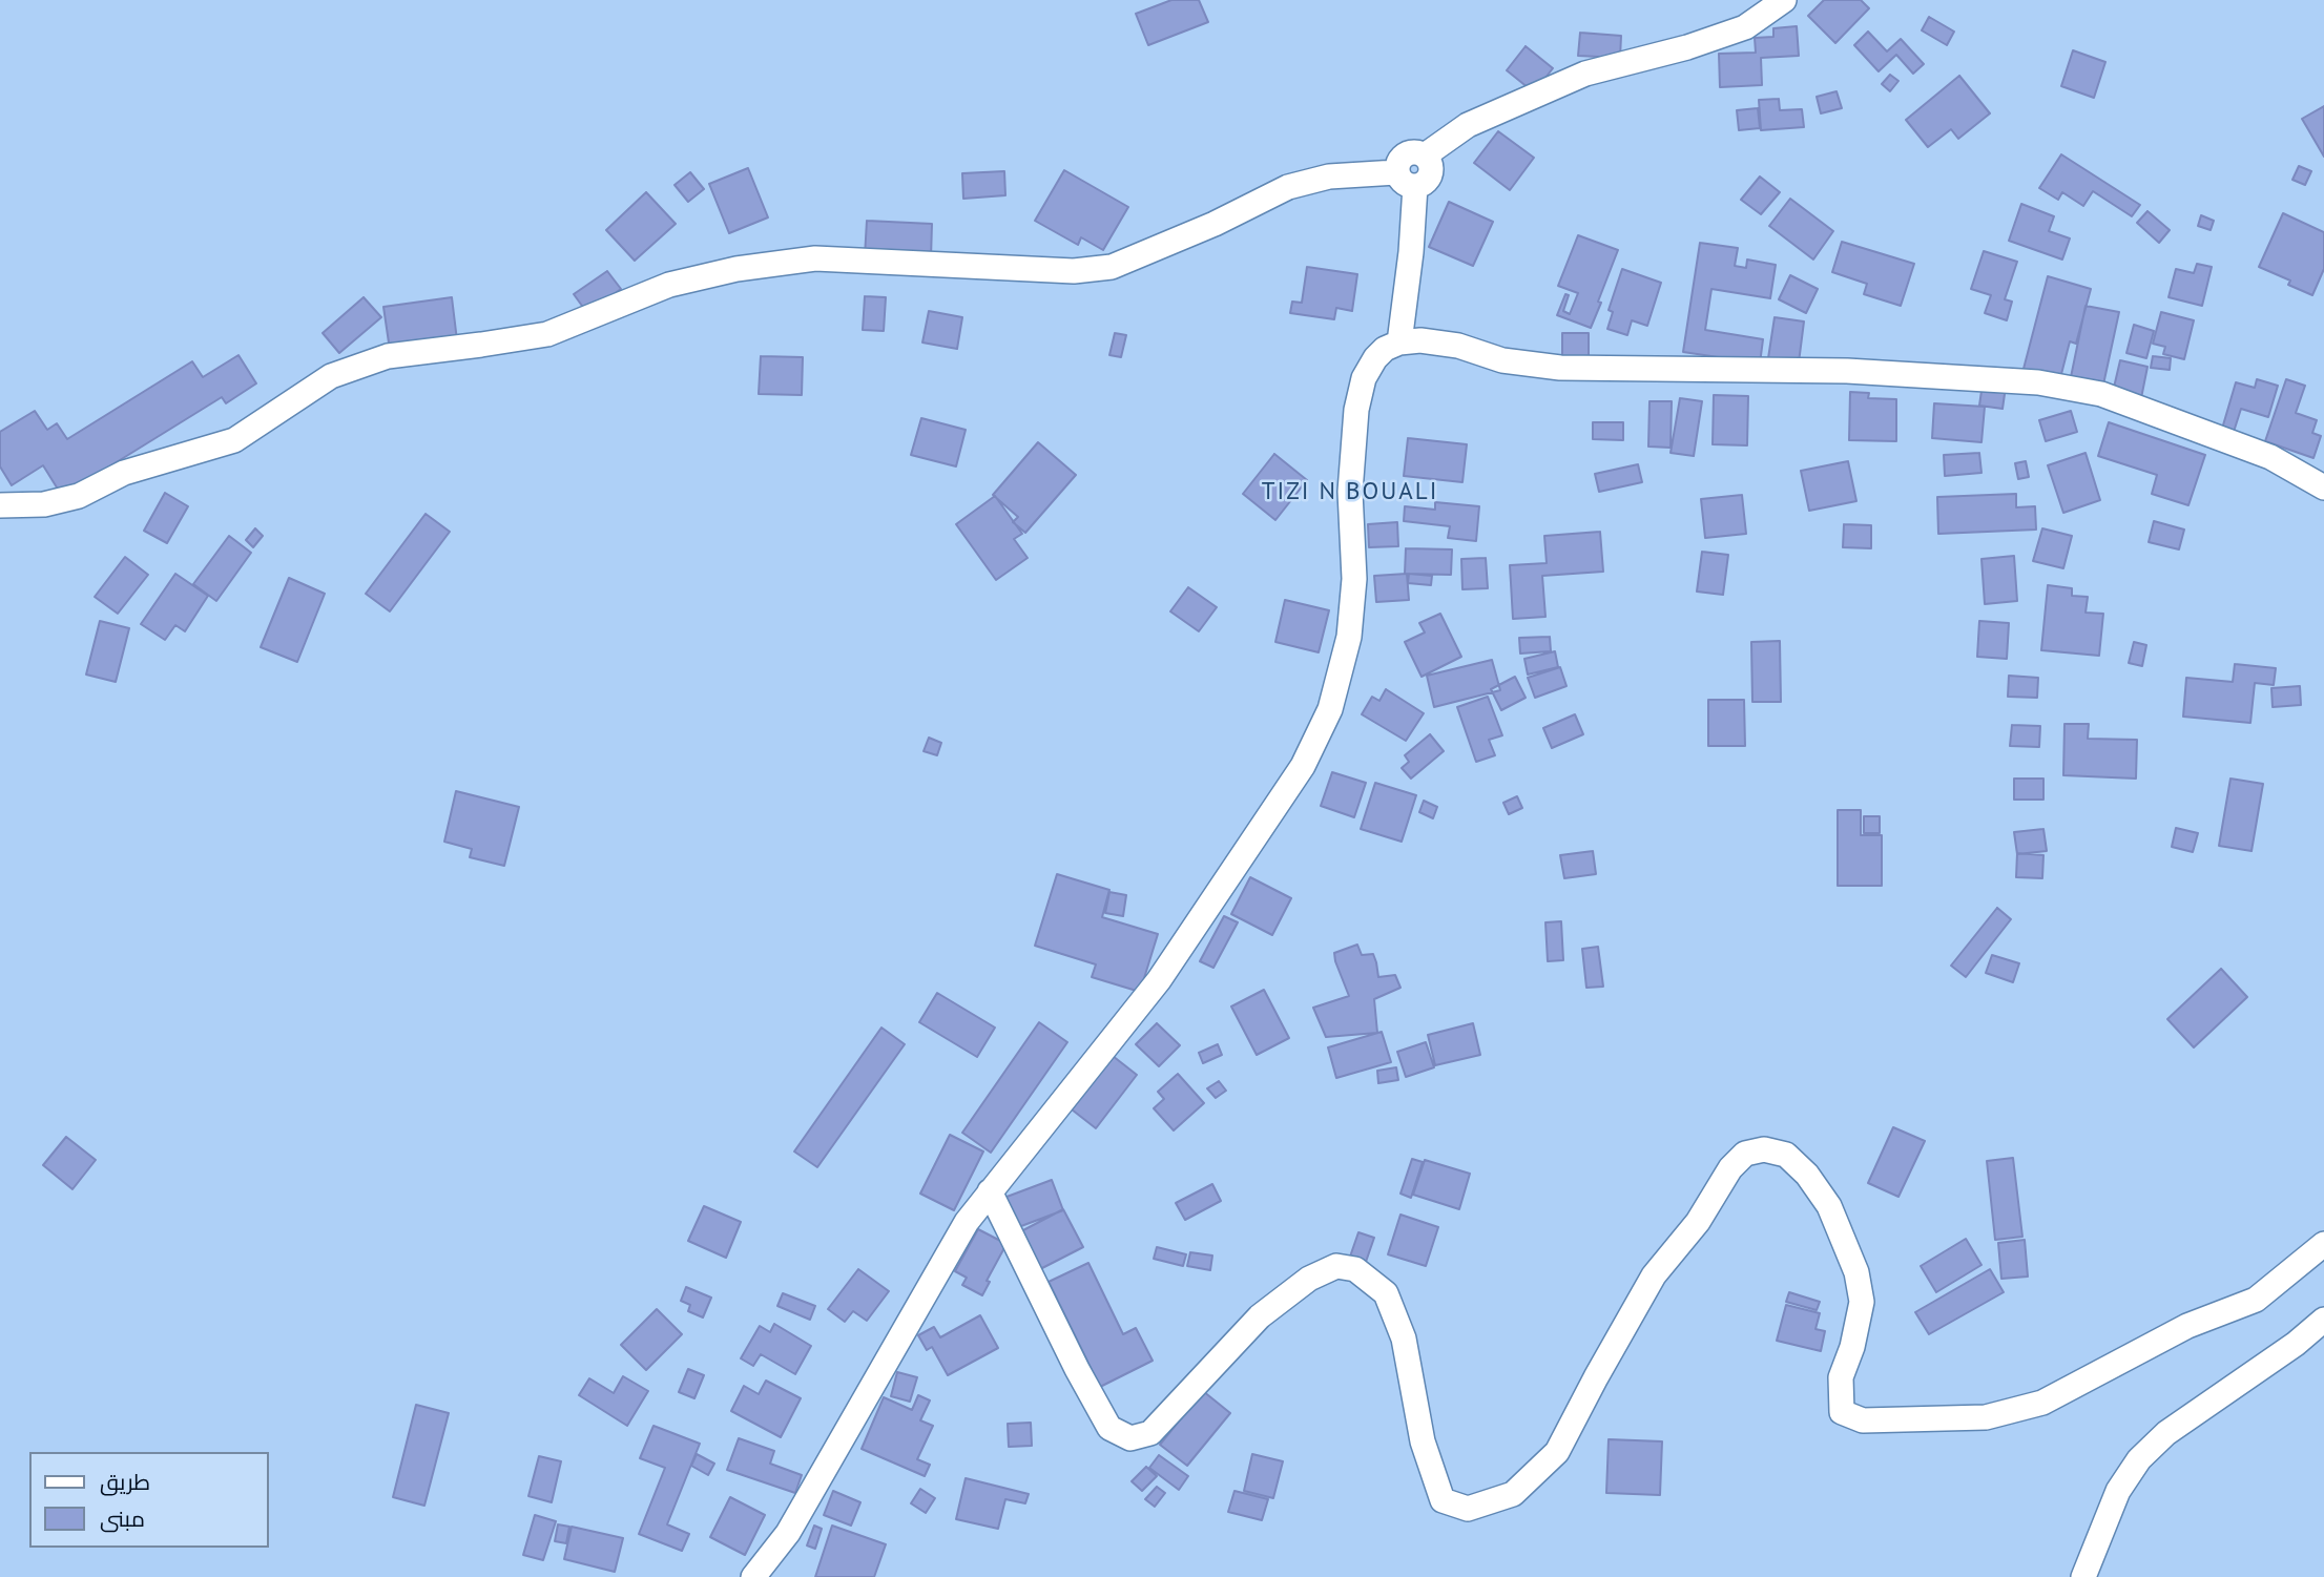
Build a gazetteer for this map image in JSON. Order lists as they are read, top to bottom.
{
  "districts": ["TIZI N BOUALI"],
  "legend": ["طريق", "مبنى"]
}
